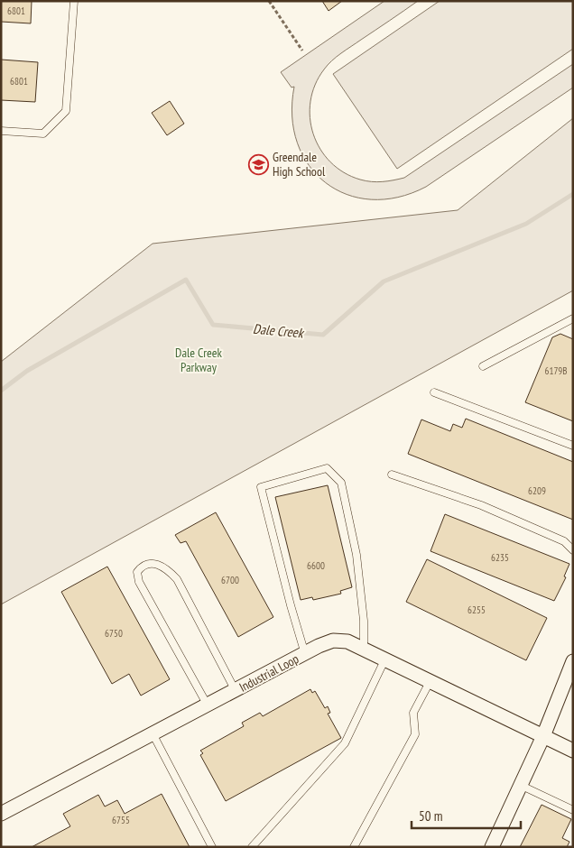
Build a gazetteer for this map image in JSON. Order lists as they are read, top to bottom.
{
  "streets": {
    "street": ["Industrial Loop"]
  },
  "water": ["Dale Creek"],
  "parks": ["Dale Creek Parkway"],
  "places": {
    "school or university": ["Greendale High School"]
  },
  "house_numbers": [
    "6801",
    "6801",
    "6179B",
    "6209",
    "6235",
    "6600",
    "6700",
    "6255",
    "6750",
    "6755"
  ],
  "scale_bar": "50 m"
}
